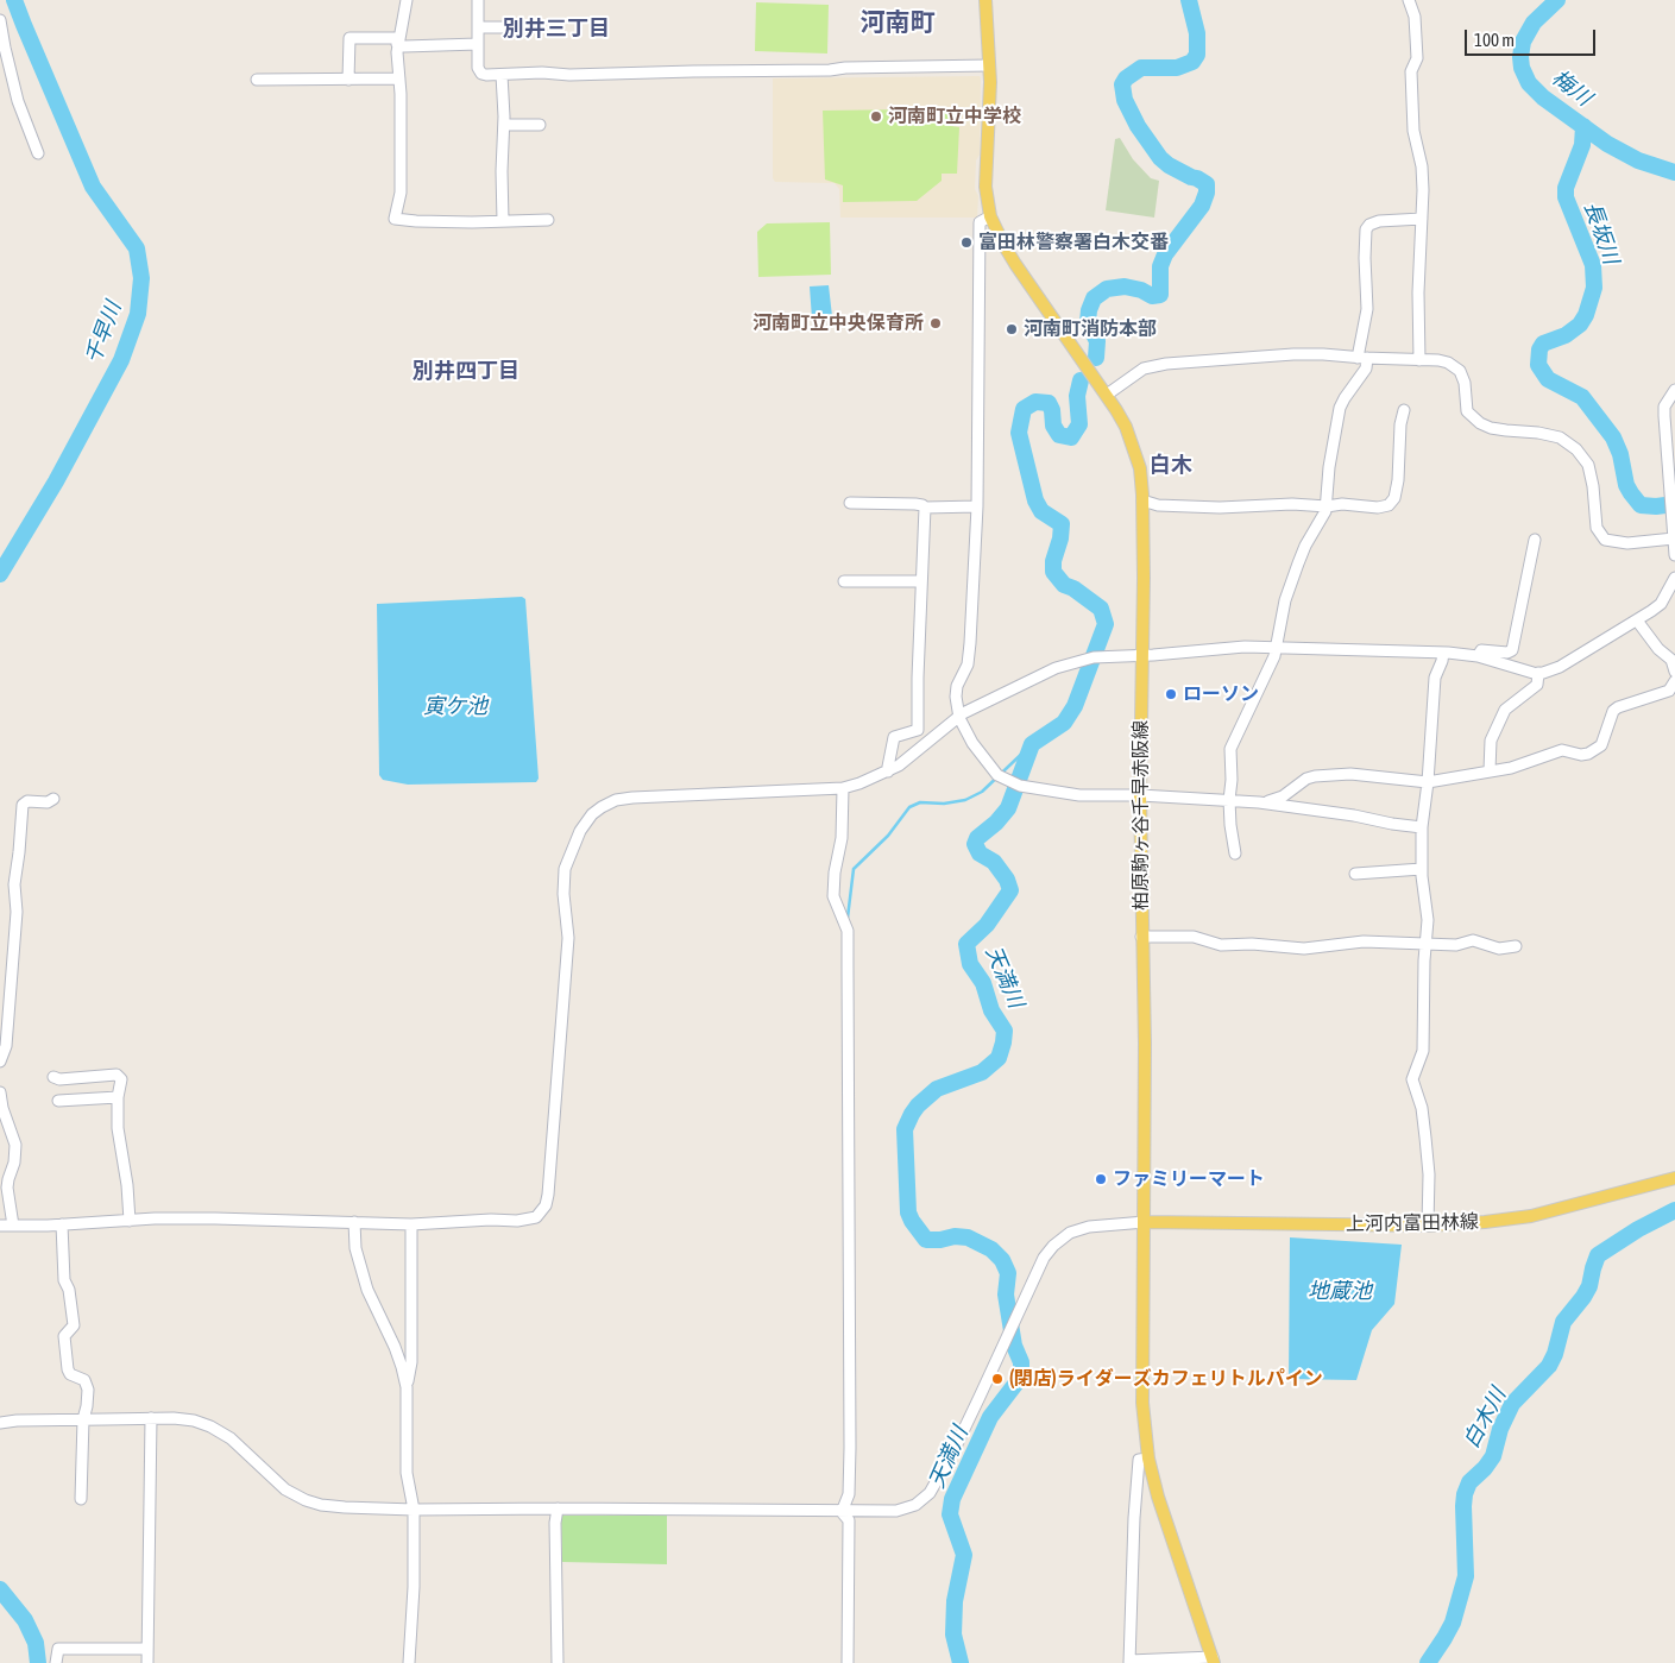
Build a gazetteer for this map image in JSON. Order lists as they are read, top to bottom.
{
  "streets": {
    "main road": ["柏原駒ヶ谷千早赤阪線", "上河内富田林線"]
  },
  "crossings": [
    ["柏原駒ヶ谷千早赤阪線", "上河内富田林線"]
  ],
  "districts": [
    "河南町",
    "別井三丁目",
    "別井四丁目",
    "白木"
  ],
  "water": [
    "梅川",
    "長坂川",
    "千早川",
    "寅ケ池",
    "天満川",
    "地蔵池",
    "白木川"
  ],
  "places": [
    "河南町立中学校",
    "富田林警察署白木交番",
    "河南町立中央保育所",
    "河南町消防本部",
    "ローソン",
    "ファミリーマート",
    "(閉店)ライダーズカフェリトルパイン"
  ],
  "scale_bar": "100 m"
}
